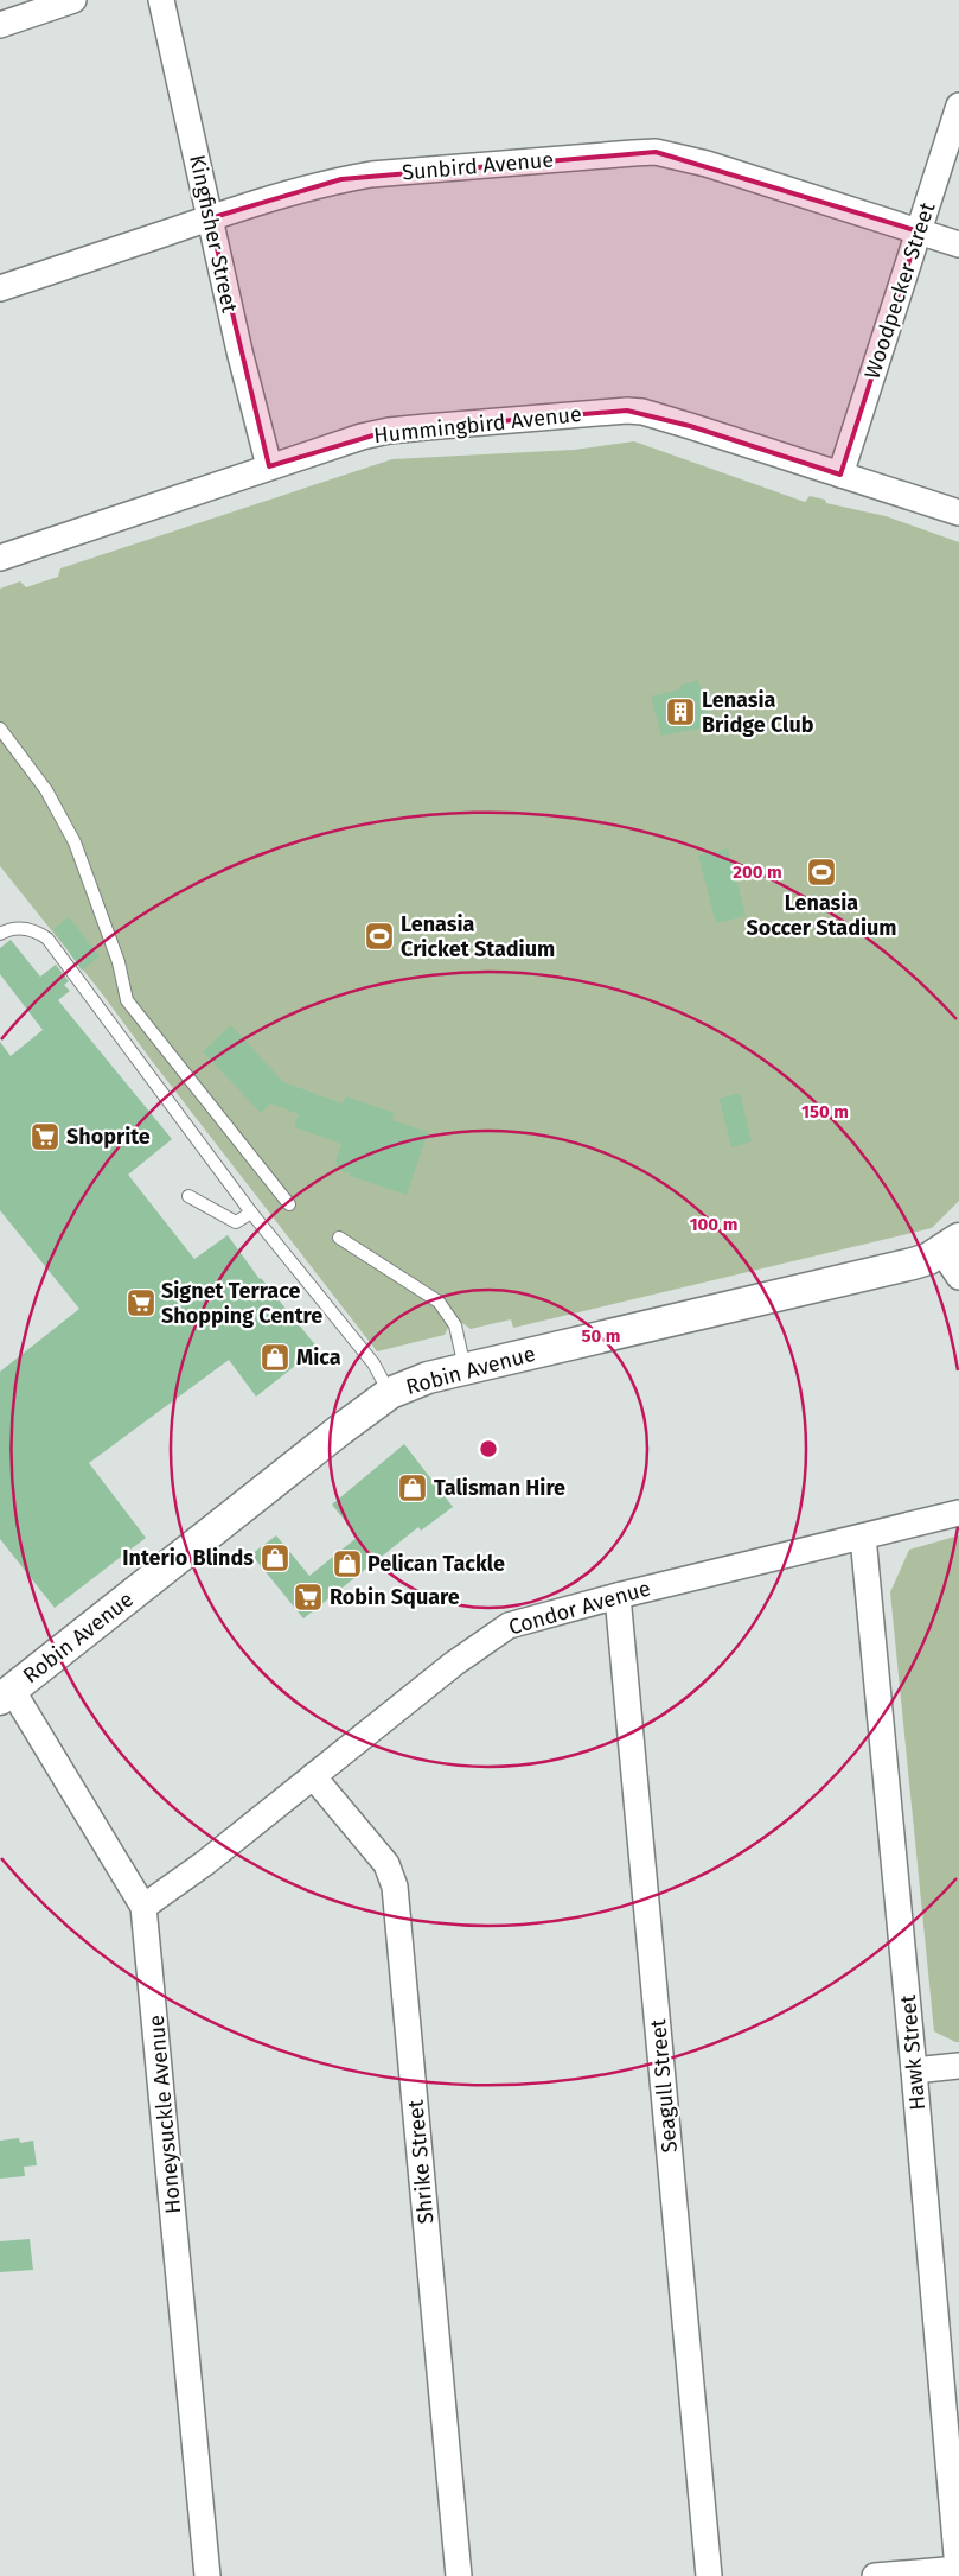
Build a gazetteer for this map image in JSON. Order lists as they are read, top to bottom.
{
  "streets": {
    "street": [
      "Sunbird Avenue",
      "Kingfisher Street",
      "Woodpecker Street",
      "Hummingbird Avenue",
      "Robin Avenue",
      "Condor Avenue",
      "Hawk Street",
      "Seagull Street",
      "Honeysuckle Avenue",
      "Shrike Street"
    ]
  },
  "crossings": [
    ["Sunbird Avenue", "Kingfisher Street"],
    ["Sunbird Avenue", "Woodpecker Street"],
    ["Kingfisher Street", "Hummingbird Avenue"],
    ["Woodpecker Street", "Hummingbird Avenue"],
    ["Robin Avenue", "Honeysuckle Avenue"],
    ["Condor Avenue", "Hawk Street"],
    ["Condor Avenue", "Seagull Street"],
    ["Condor Avenue", "Honeysuckle Avenue"],
    ["Condor Avenue", "Shrike Street"]
  ],
  "places": {
    "building": ["Lenasia Bridge Club"],
    "sports": ["Lenasia Soccer Stadium", "Lenasia Cricket Stadium"],
    "supermarket": ["Shoprite", "Signet Terrace Shopping Centre", "Robin Square"],
    "shop": [
      "Mica",
      "Talisman Hire",
      "Interio Blinds",
      "Pelican Tackle"
    ]
  },
  "rings": [
    "200 m",
    "150 m",
    "100 m",
    "50 m"
  ]
}
